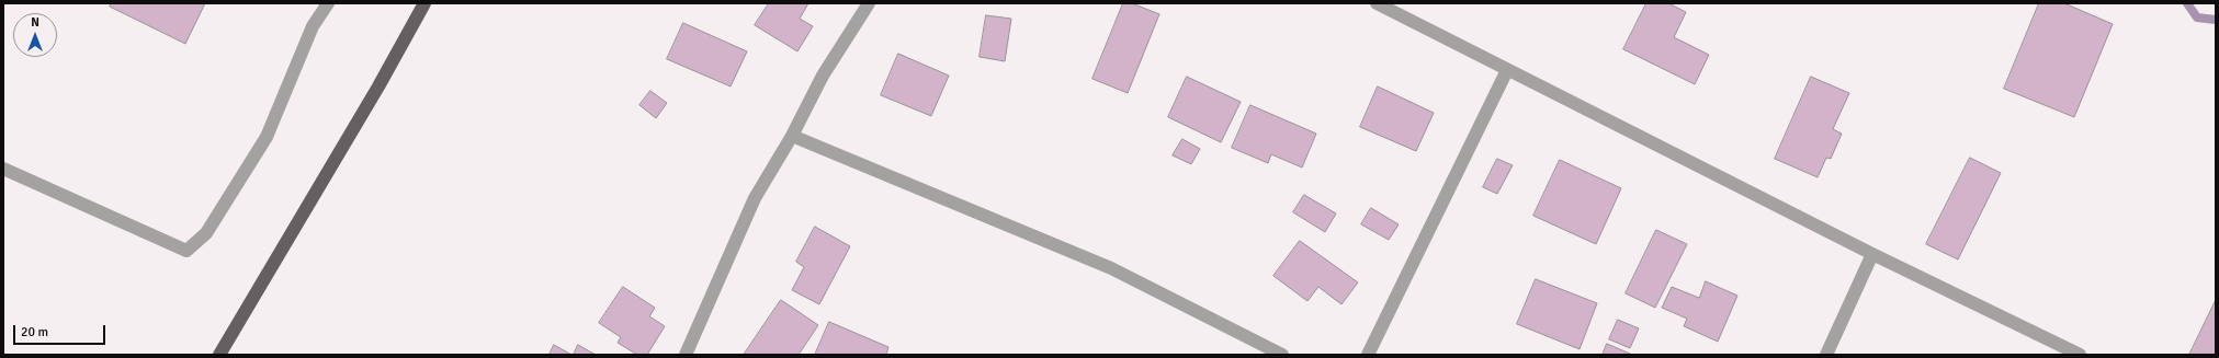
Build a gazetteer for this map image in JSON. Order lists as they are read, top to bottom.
{
  "scale_bar": "20 m",
  "north": "top"
}
